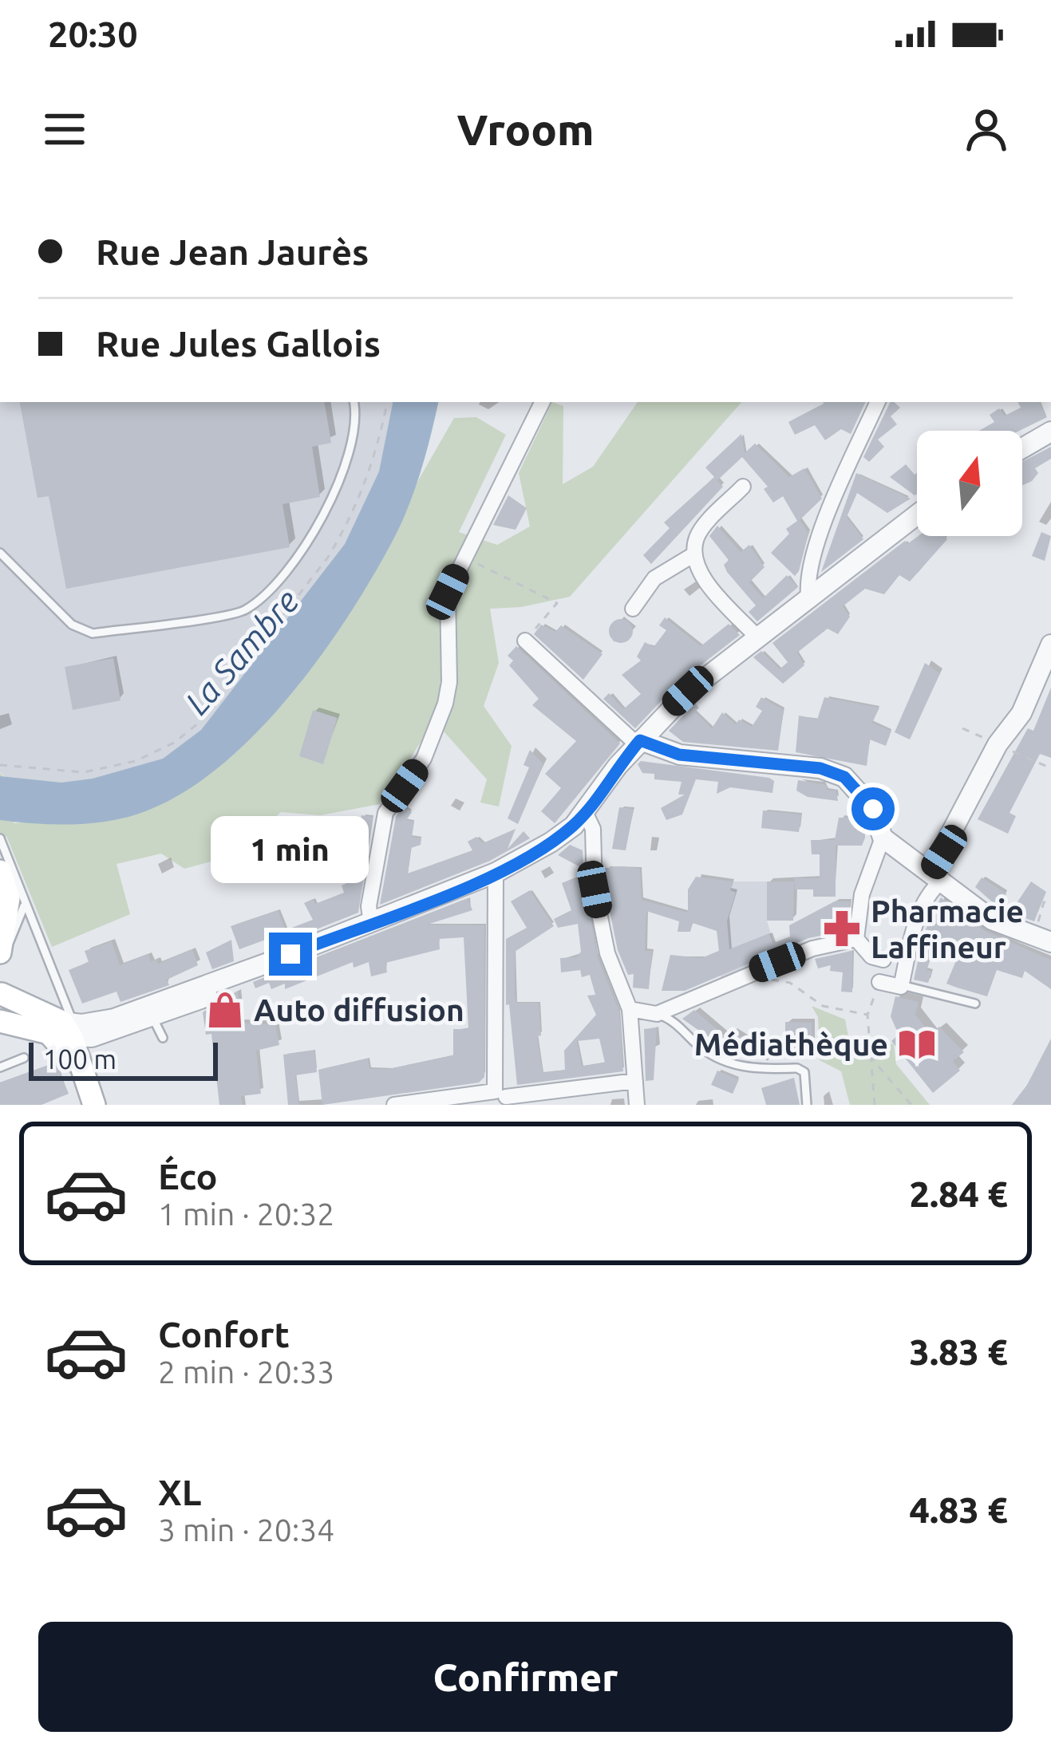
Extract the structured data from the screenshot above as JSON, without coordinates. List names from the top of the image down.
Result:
{
  "water": ["La Sambre"],
  "places": {
    "pharmacy": ["Pharmacie Laffineur"],
    "shop": ["Auto diffusion"],
    "library": ["Médiathèque"]
  },
  "scale_bar": "100 m",
  "north": "top",
  "page": {
    "status": "20:30",
    "header": "Vroom",
    "banner": ["Rue Jean Jaurès", "Rue Jules Gallois"],
    "bubble": "1 min",
    "scale": "100 m",
    "list": [
      {
        "name": "Éco",
        "note": "1 min · 20:32",
        "value": "2.84 €"
      },
      {
        "name": "Confort",
        "note": "2 min · 20:33",
        "value": "3.83 €"
      },
      {
        "name": "XL",
        "note": "3 min · 20:34",
        "value": "4.83 €"
      }
    ],
    "buttons": "Confirmer"
  }
}
